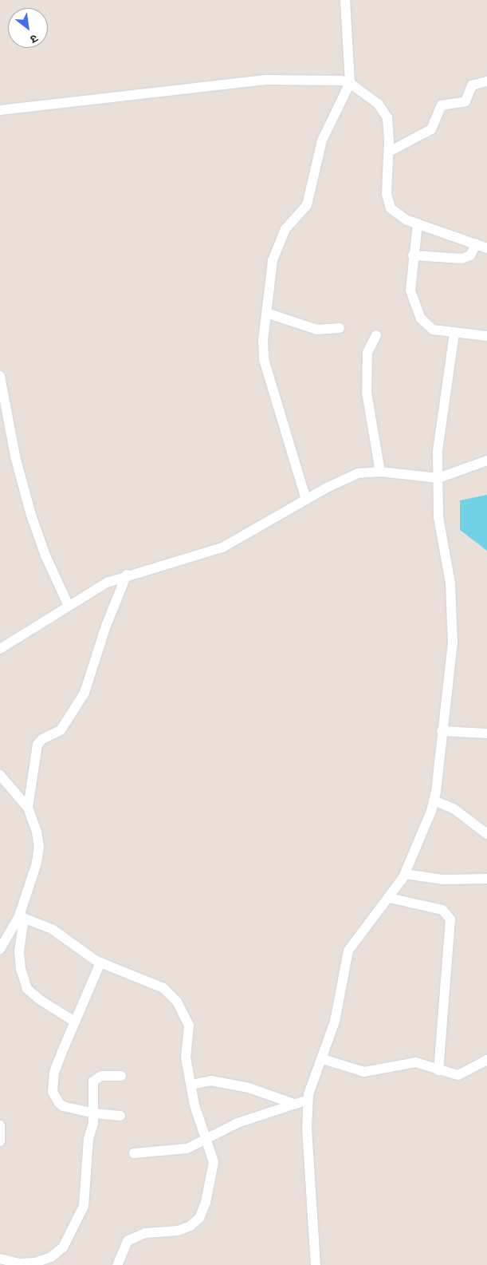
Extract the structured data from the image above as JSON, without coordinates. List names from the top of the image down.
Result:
{
  "north": "bottom right"
}
